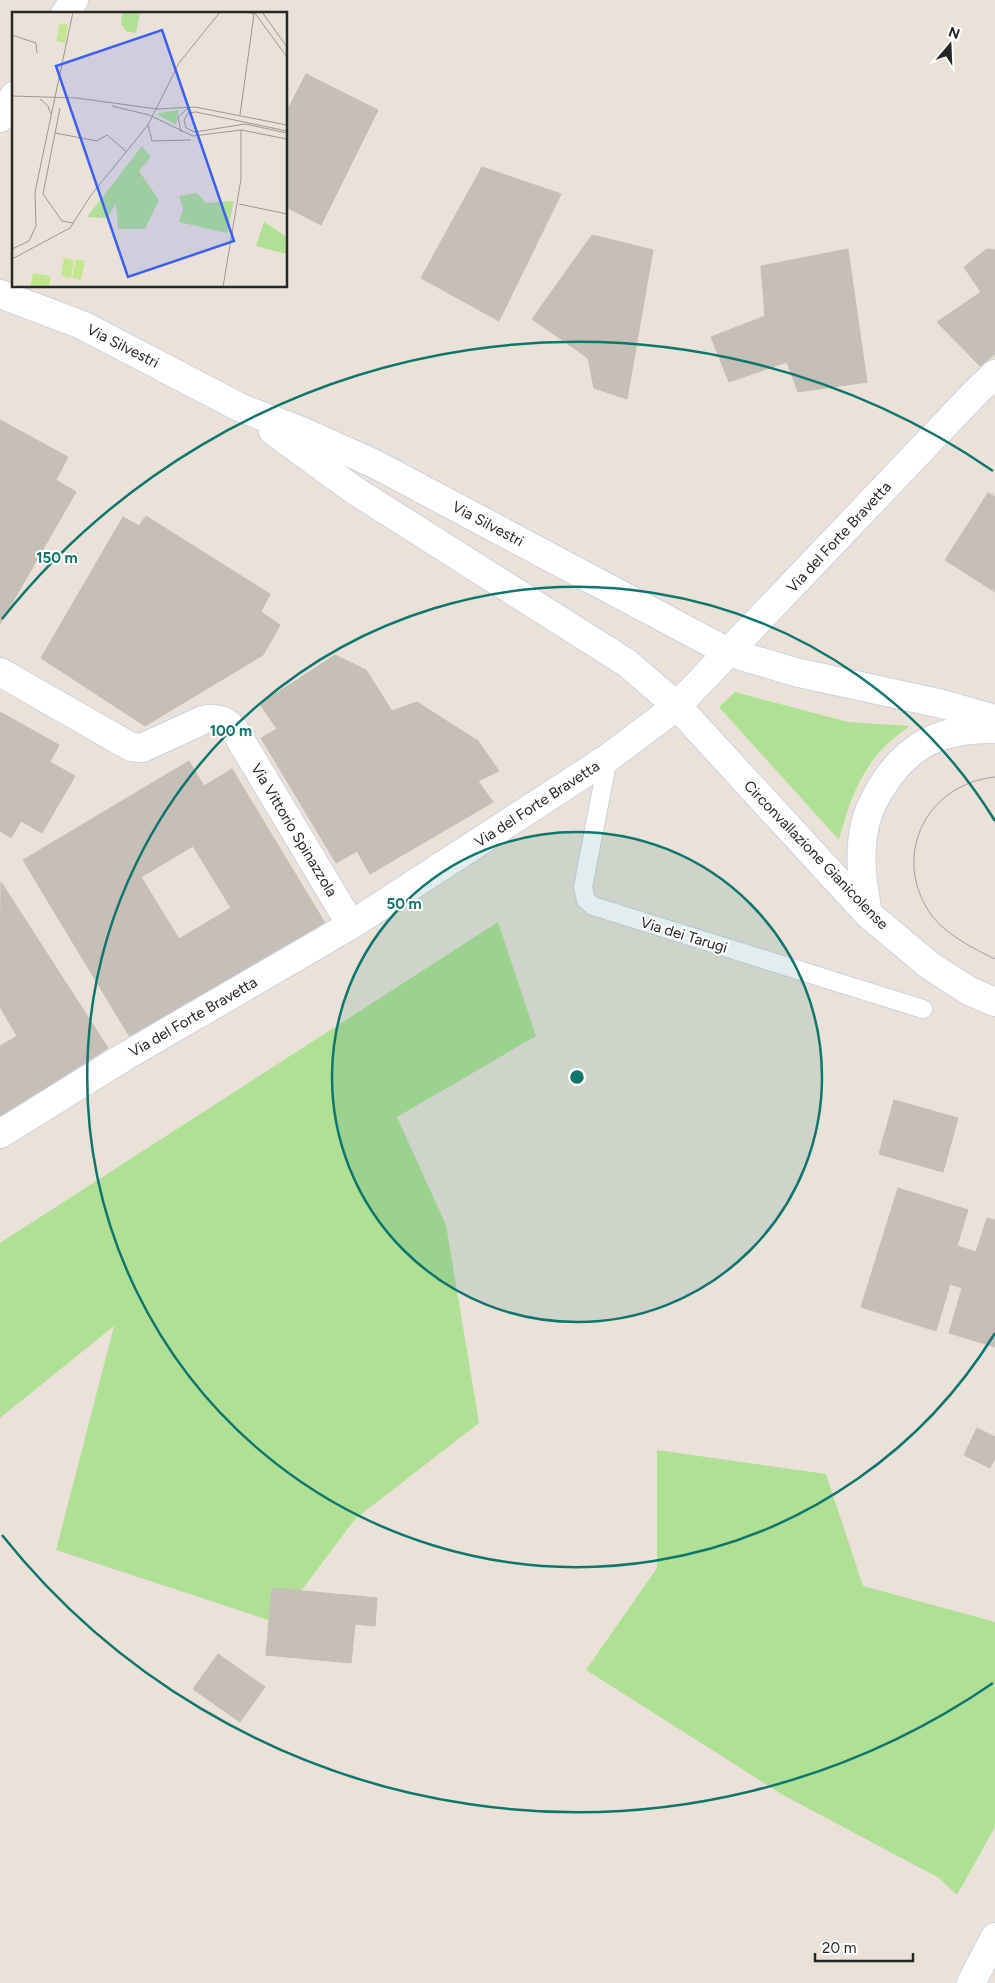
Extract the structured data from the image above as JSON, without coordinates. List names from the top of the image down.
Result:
{
  "streets": {
    "main road": [
      "Via Silvestri",
      "Via del Forte Bravetta",
      "Via Vittorio Spinazzola",
      "Circonvallazione Gianicolense"
    ],
    "lane": ["Via dei Tarugi"]
  },
  "crossings": [
    ["Via Silvestri", "Via del Forte Bravetta"],
    ["Via Silvestri", "Circonvallazione Gianicolense"],
    ["Via del Forte Bravetta", "Via Vittorio Spinazzola"],
    ["Via del Forte Bravetta", "Circonvallazione Gianicolense"],
    ["Via del Forte Bravetta", "Via dei Tarugi"]
  ],
  "scale_bar": "20 m",
  "north": "top",
  "rings": ["150 m", "100 m", "50 m"]
}
